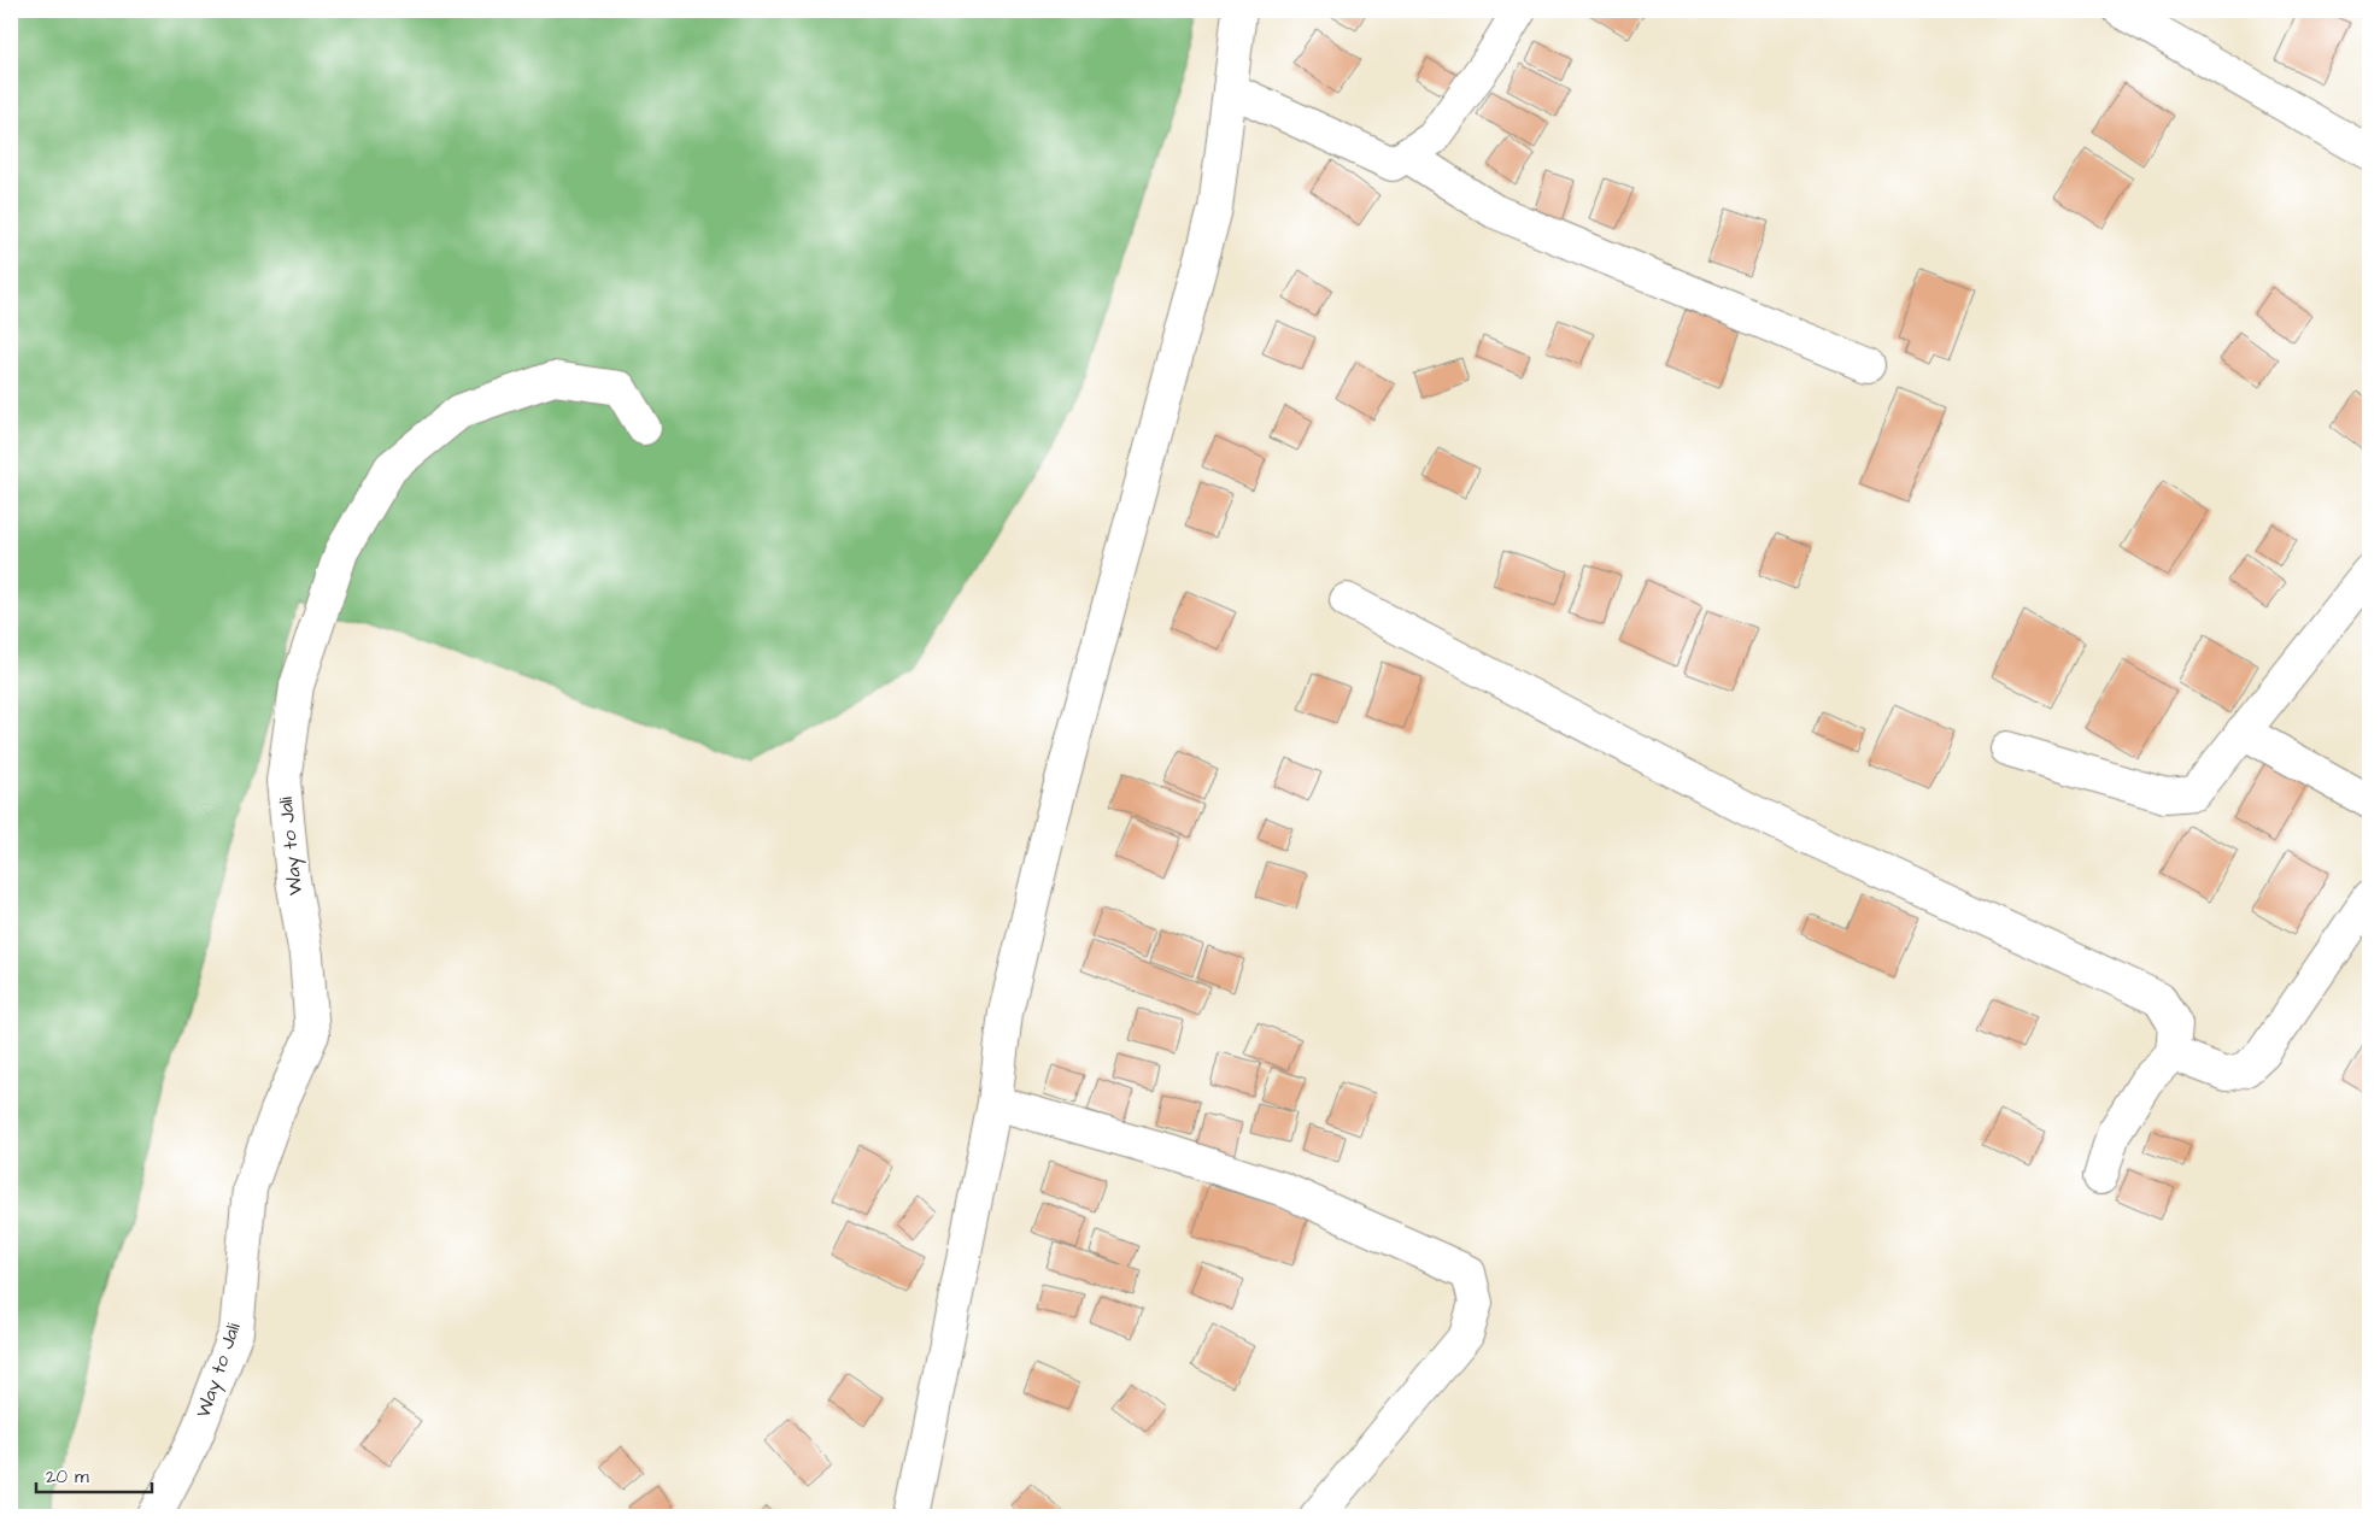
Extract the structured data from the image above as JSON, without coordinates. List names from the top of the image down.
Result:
{
  "streets": {
    "street": ["Way to Jali"]
  },
  "scale_bar": "20 m"
}
